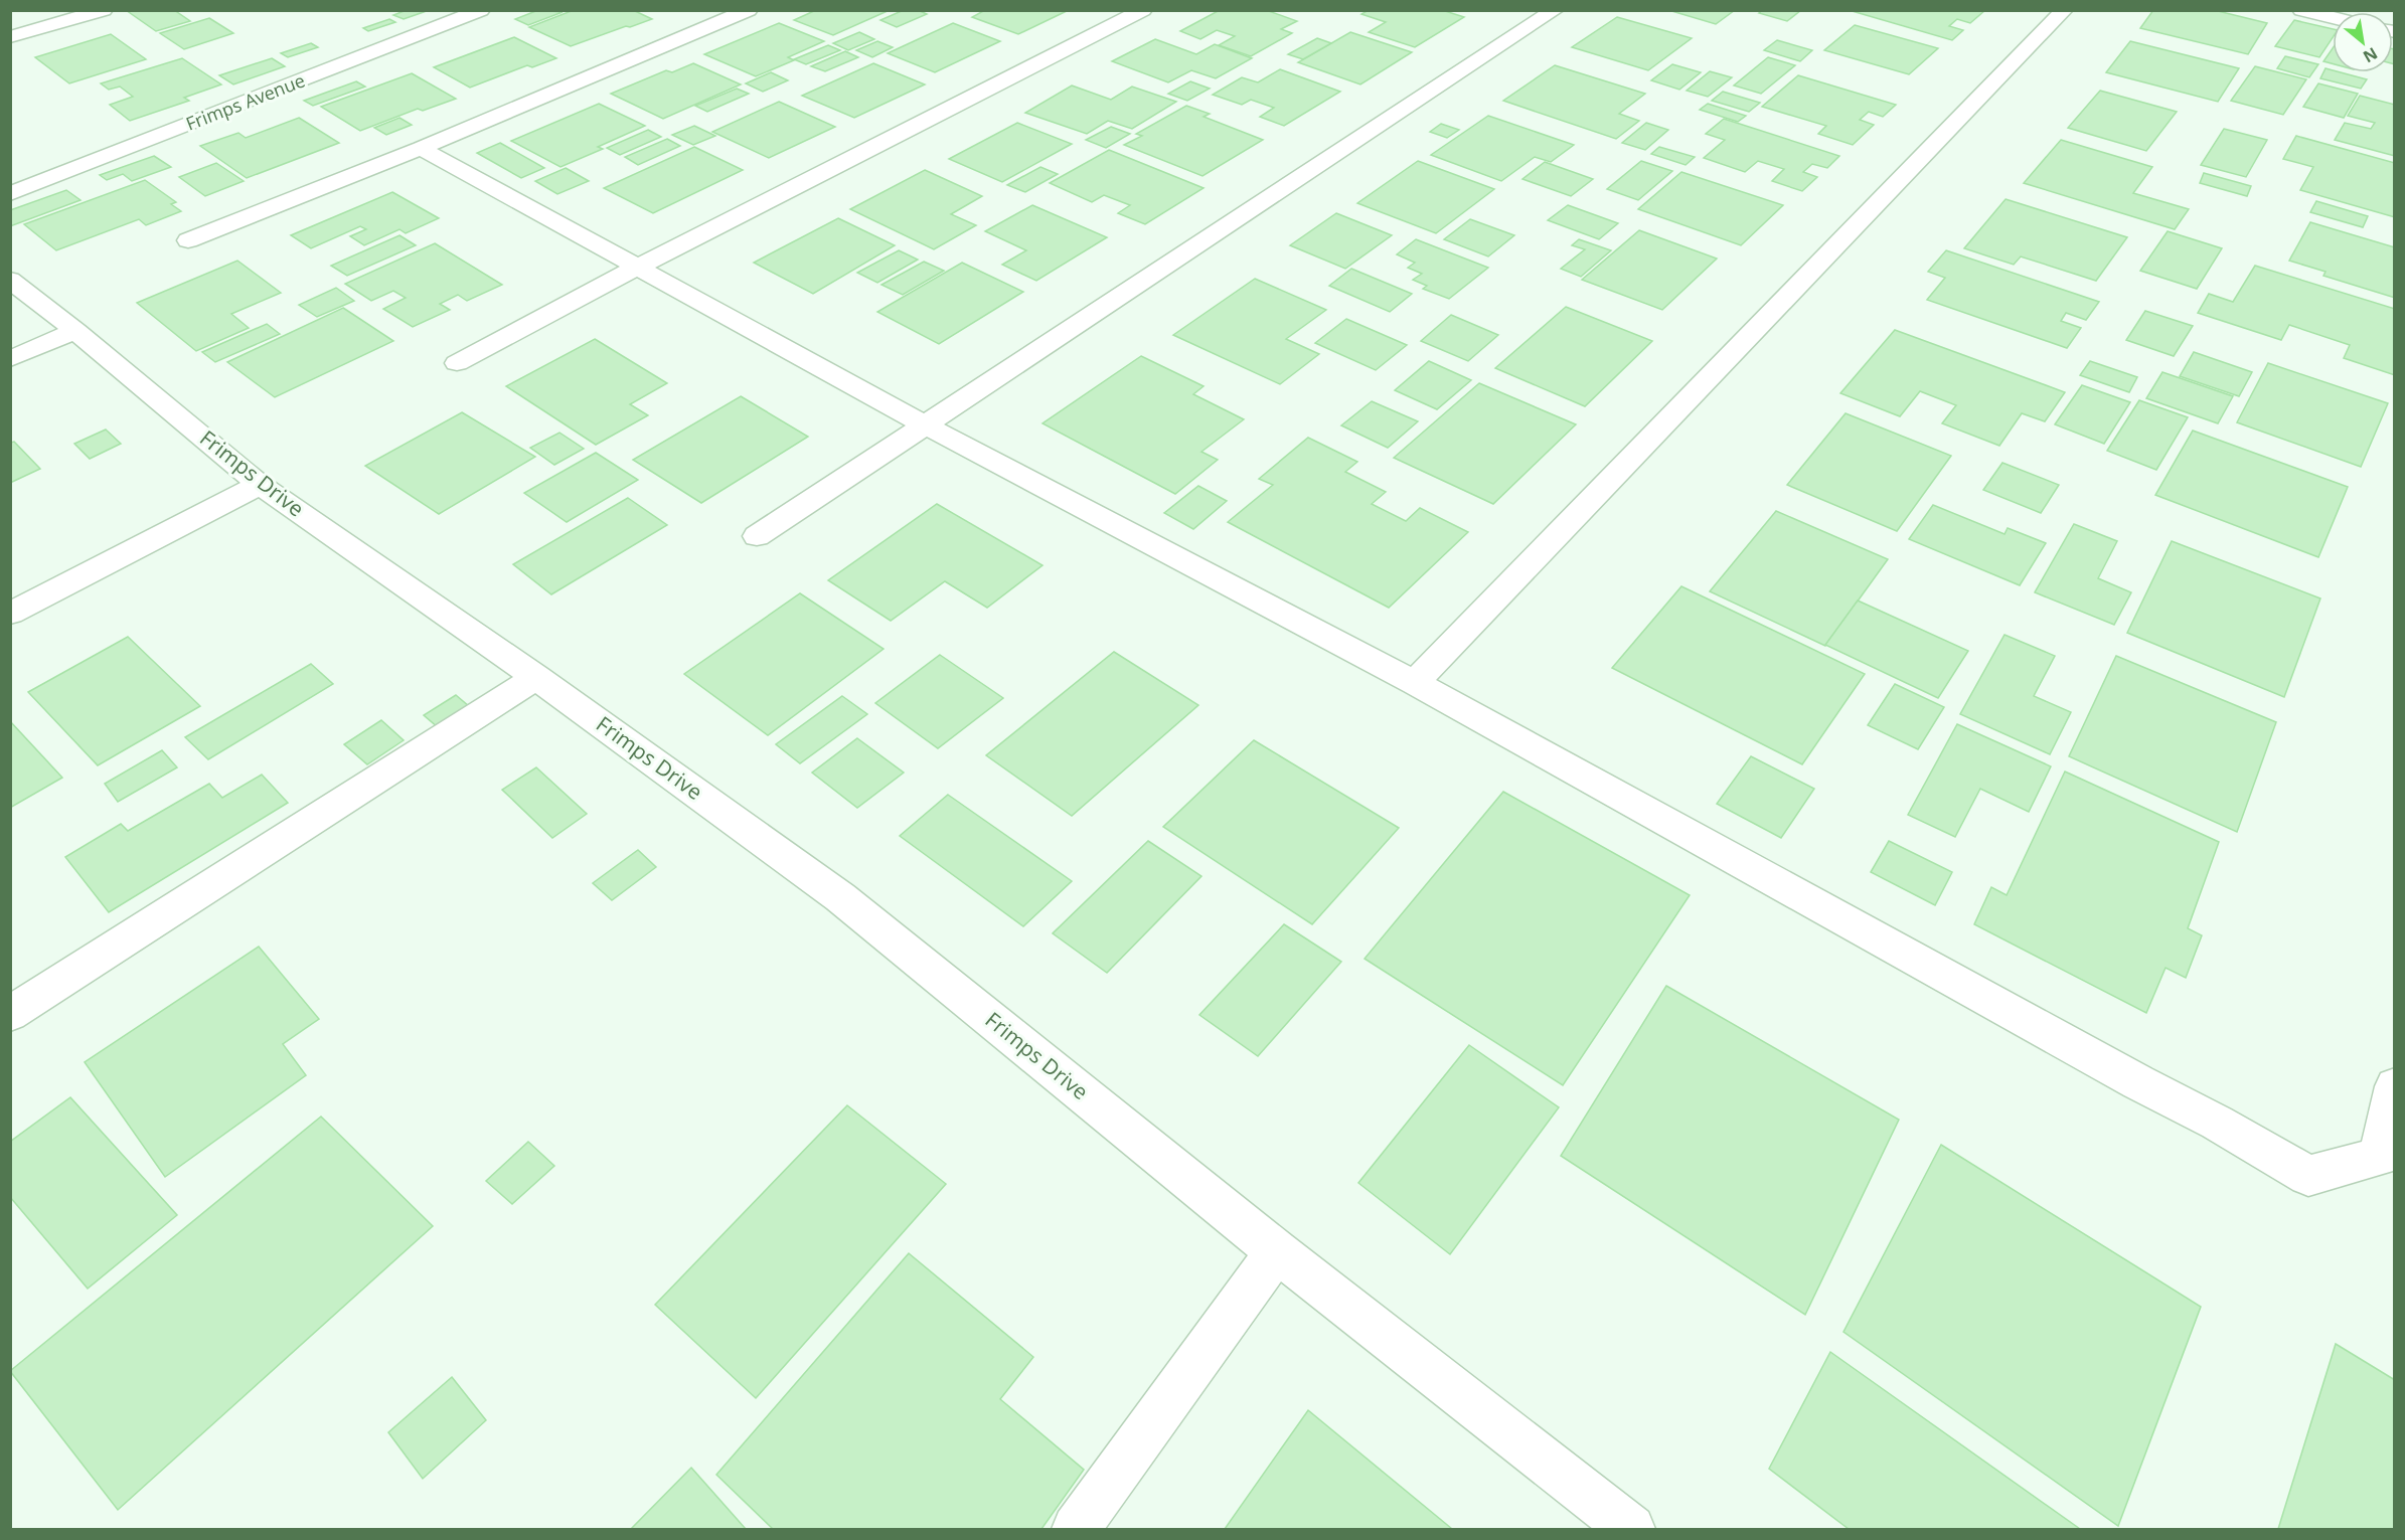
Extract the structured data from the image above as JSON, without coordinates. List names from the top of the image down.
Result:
{
  "streets": {
    "street": ["Frimps Avenue", "Frimps Drive"]
  },
  "north": "bottom right"
}
